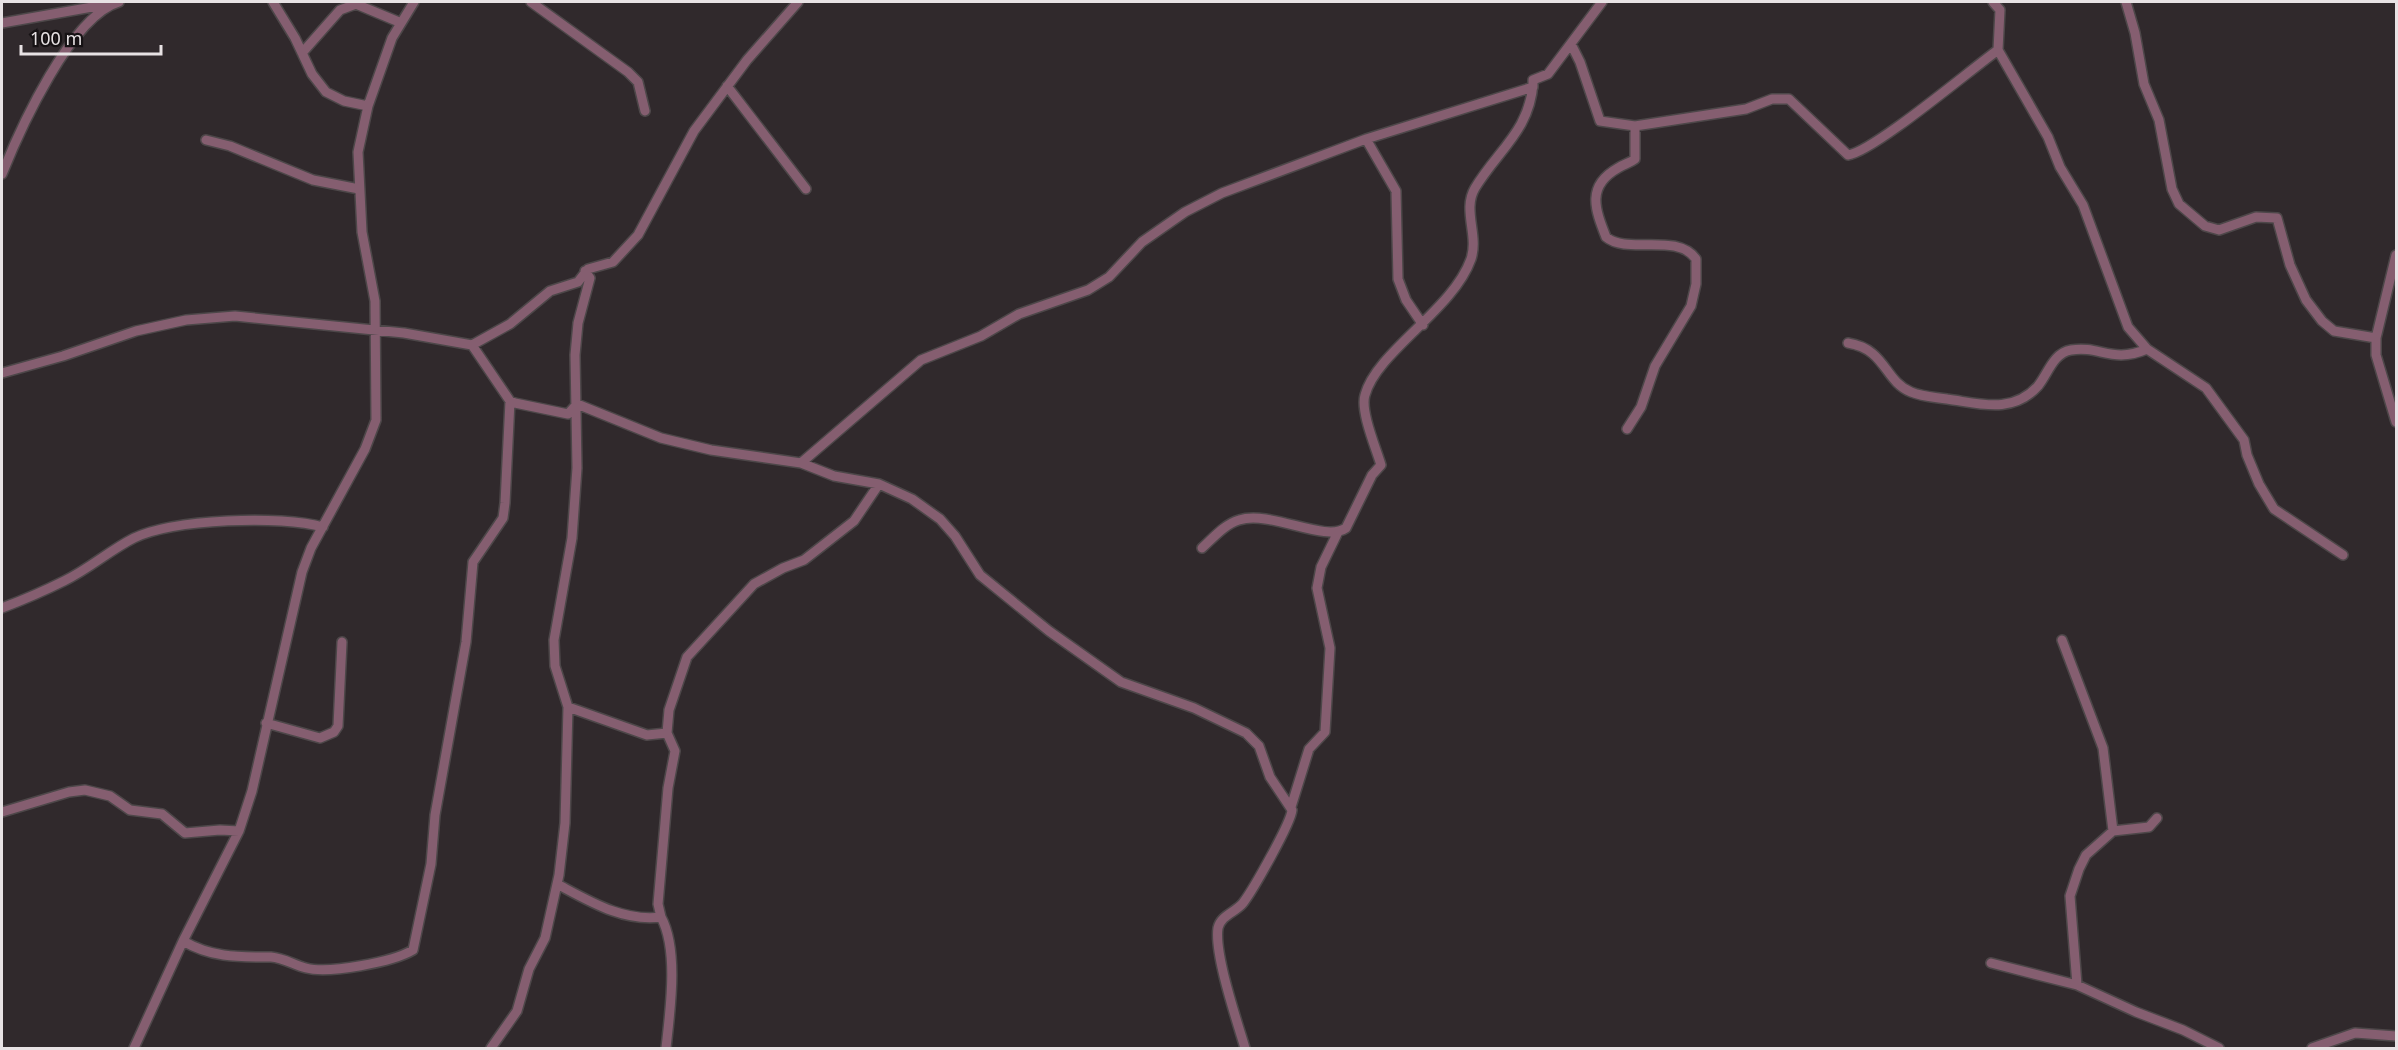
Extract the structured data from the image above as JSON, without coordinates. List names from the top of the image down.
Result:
{
  "scale_bar": "100 m"
}
